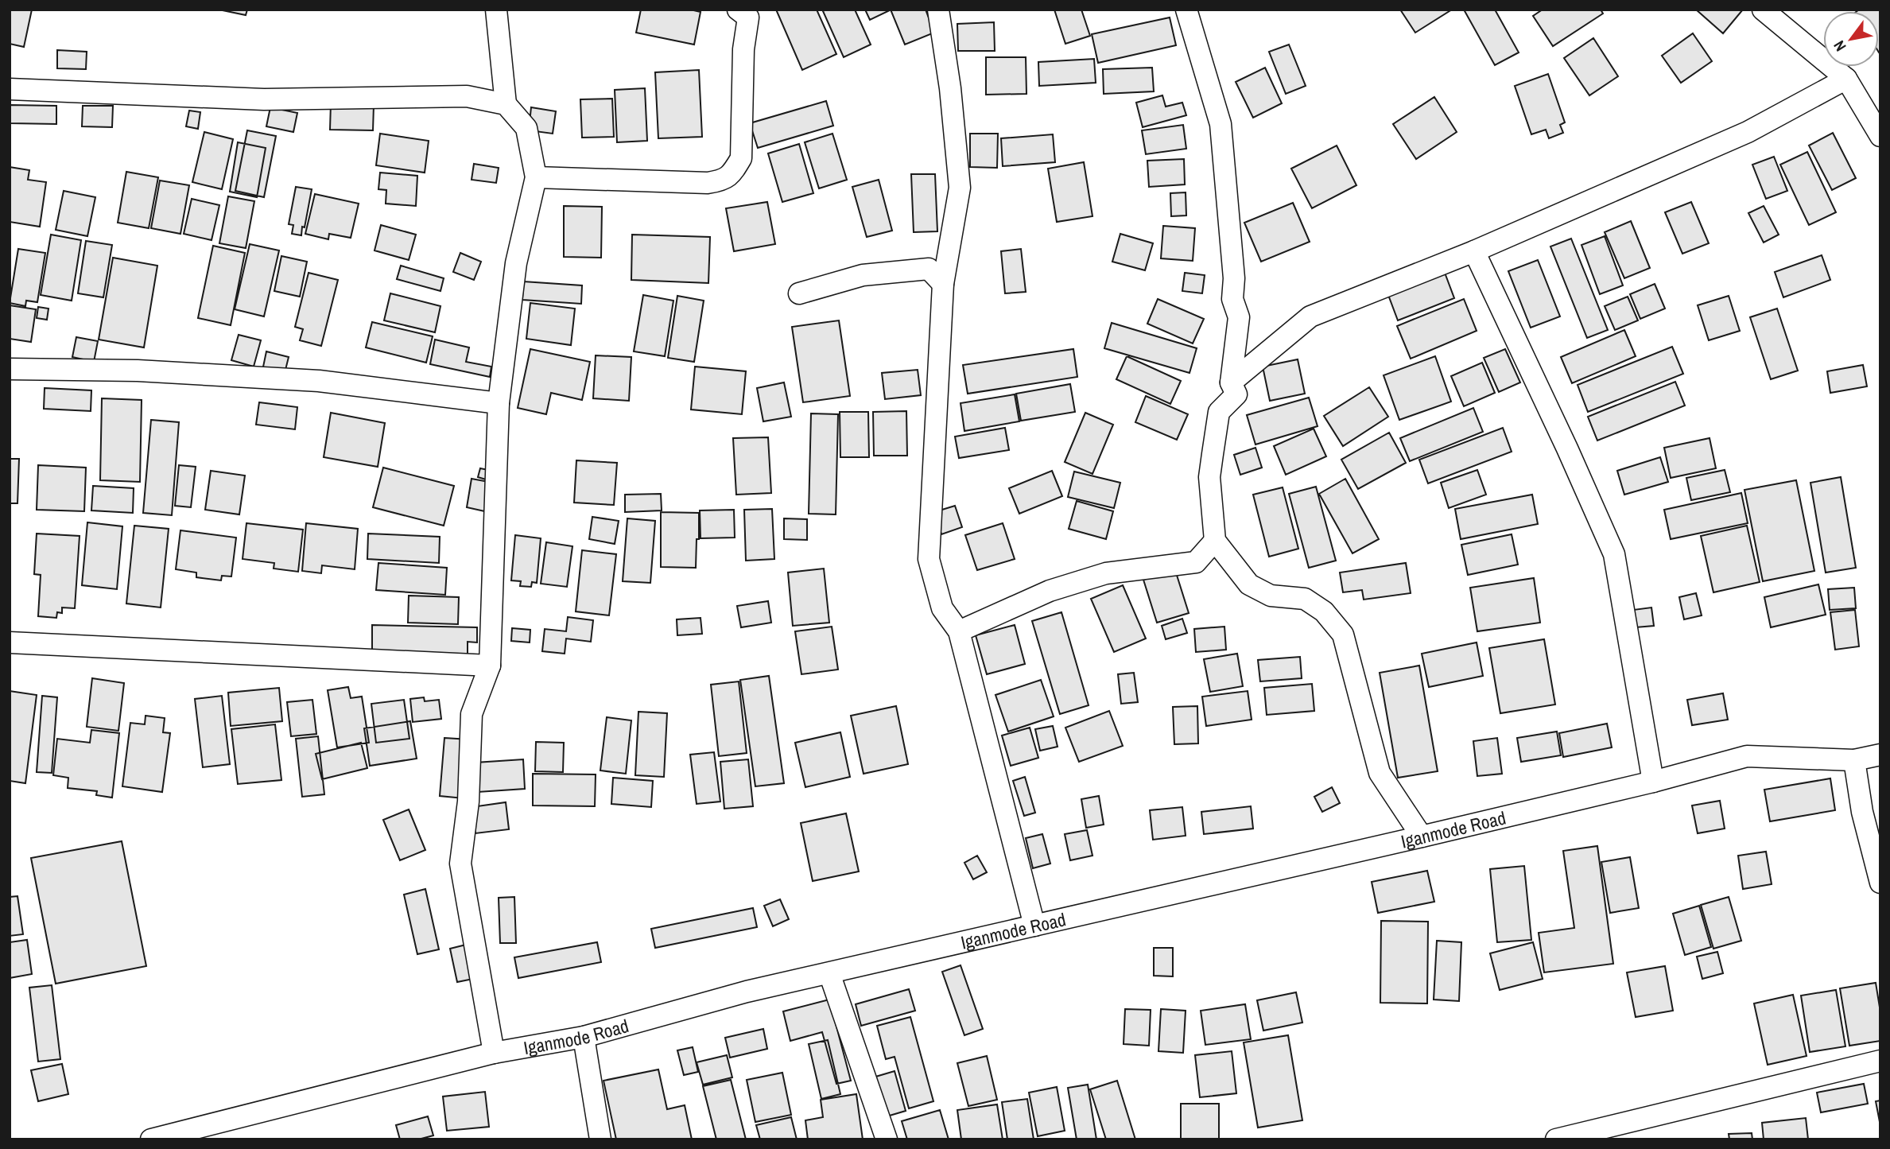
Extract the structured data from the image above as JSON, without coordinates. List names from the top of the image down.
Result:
{
  "streets": {
    "street": ["Iganmode Road"]
  },
  "north": "bottom left"
}
